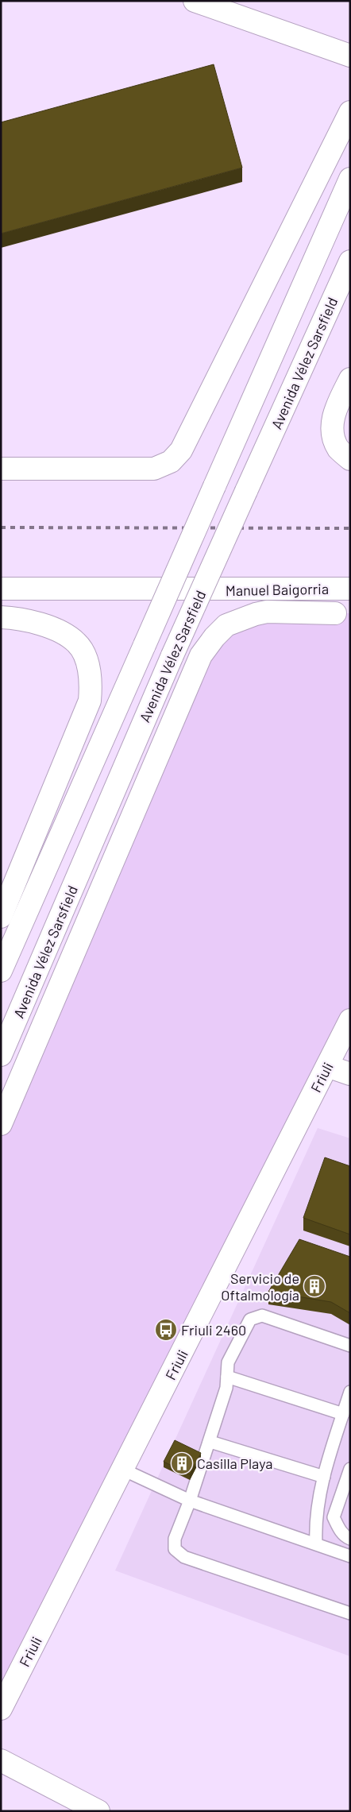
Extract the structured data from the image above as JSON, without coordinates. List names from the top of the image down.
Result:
{
  "streets": {
    "main road": ["Avenida Vélez Sarsfield", "Manuel Baigorria", "Friuli"]
  },
  "places": {
    "building": ["Servicio de Oftalmología", "Casilla Playa"],
    "bus stop": ["Friuli 2460"]
  }
}
